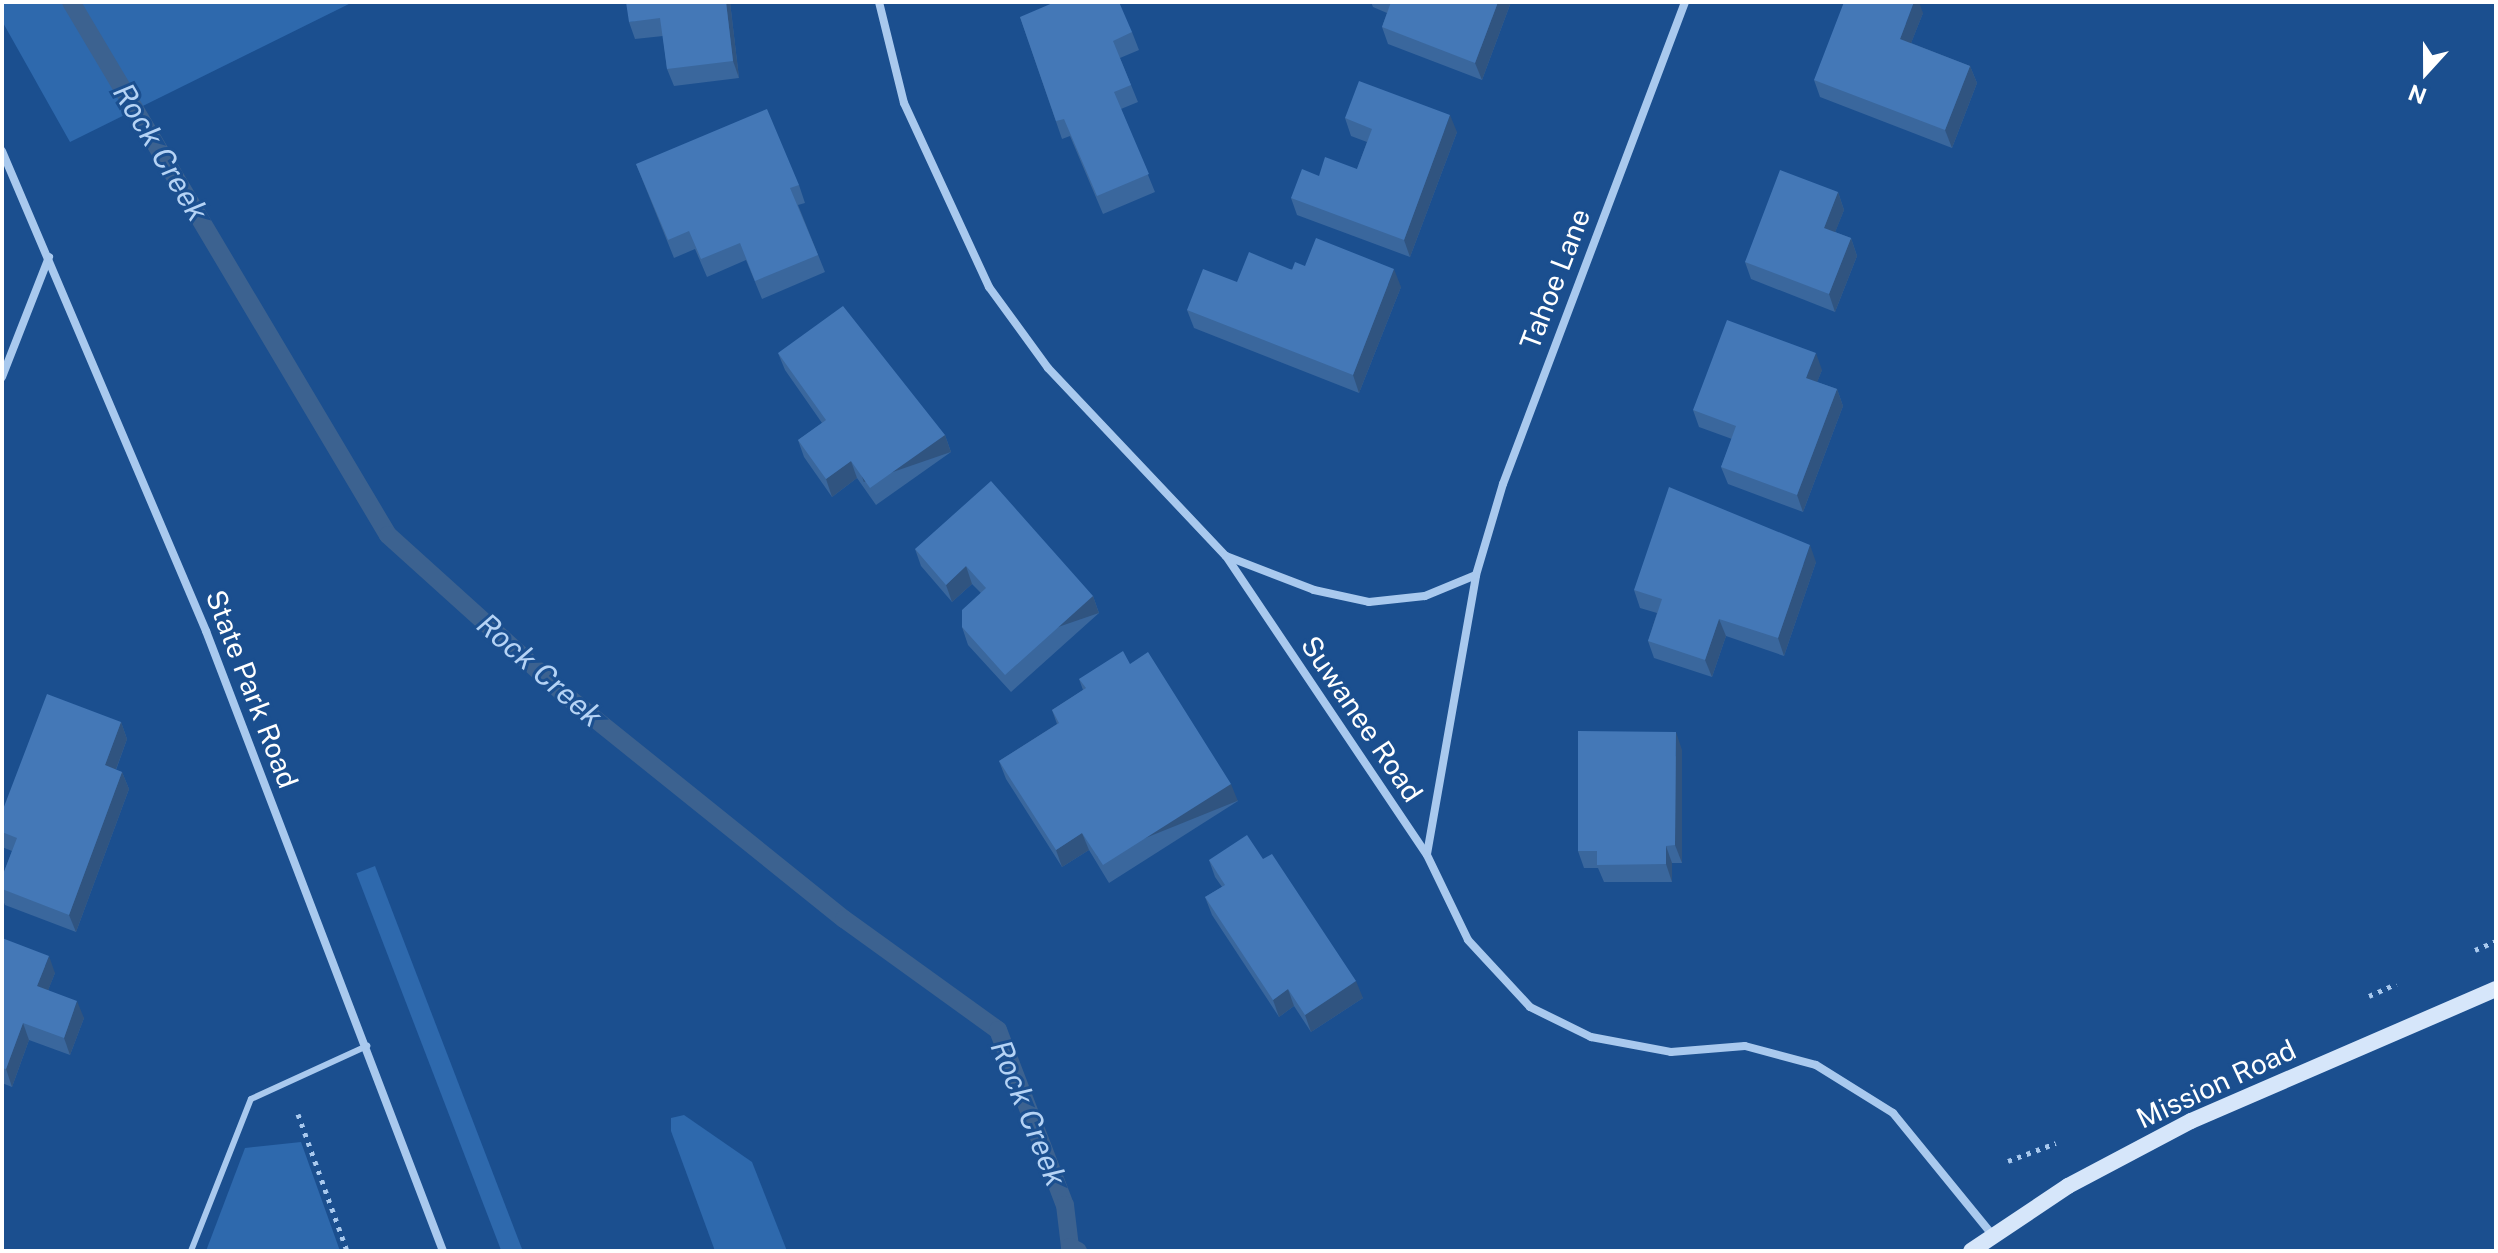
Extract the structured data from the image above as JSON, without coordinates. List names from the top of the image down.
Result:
{
  "streets": {
    "main road": ["Mission Road"],
    "street": ["Tahoe Lane", "State Park Road", "Suwanee Road"]
  },
  "crossings": [
    ["Tahoe Lane", "Suwanee Road"],
    ["Suwanee Road", "Mission Road"]
  ],
  "water": ["Rock Creek"],
  "north": "bottom"
}
